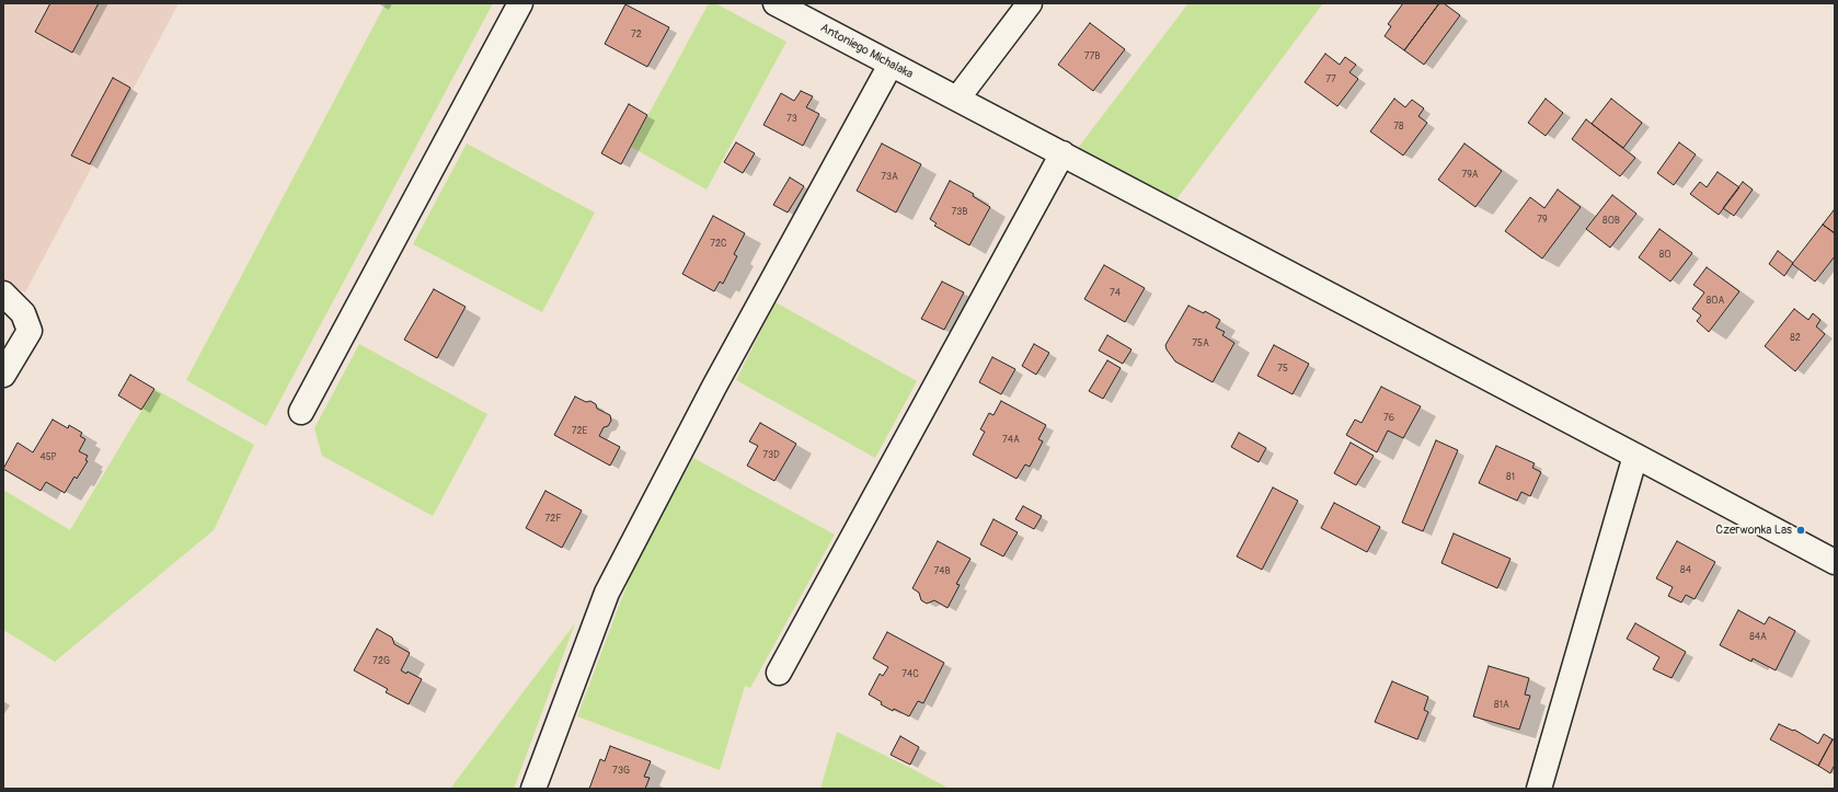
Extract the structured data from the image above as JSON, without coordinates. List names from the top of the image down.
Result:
{
  "streets": {
    "street": ["Antoniego Michalaka"]
  },
  "places": ["Czerwonka Las"],
  "house_numbers": [
    "72",
    "77B",
    "77",
    "73",
    "78",
    "79A",
    "73A",
    "73B",
    "79",
    "80B",
    "72C",
    "80",
    "74",
    "80A",
    "82",
    "75A",
    "75",
    "76",
    "72E",
    "74A",
    "73D",
    "45P",
    "81",
    "72F",
    "84",
    "74B",
    "84A",
    "72G",
    "74C",
    "81A",
    "73G"
  ]
}
